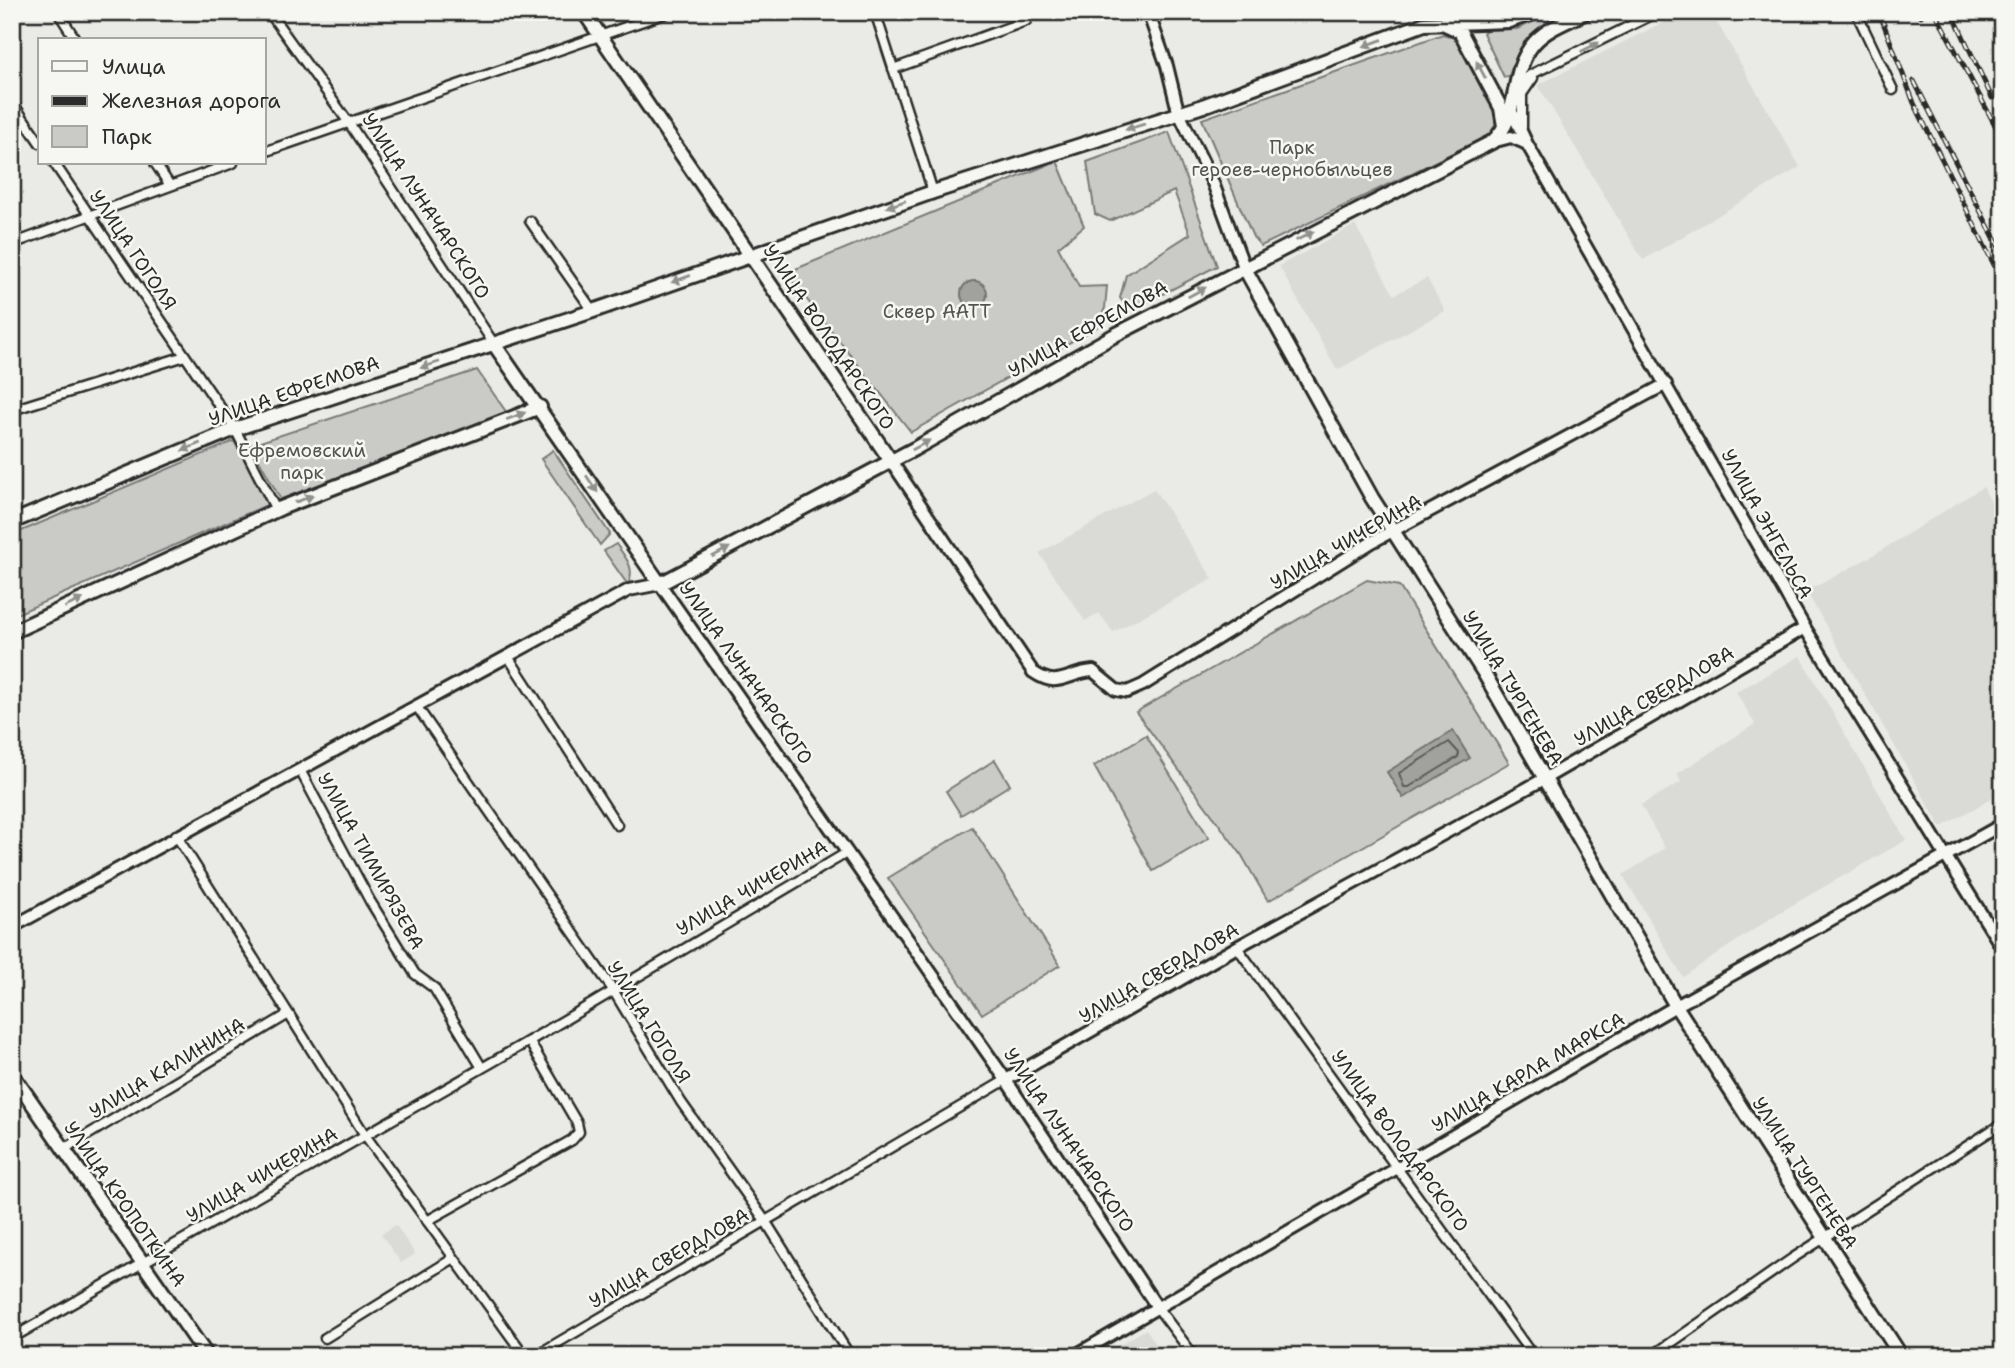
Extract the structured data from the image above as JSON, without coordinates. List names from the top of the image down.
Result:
{
  "streets": {
    "main road": [
      "УЛИЦА ЛУНАЧАРСКОГО",
      "УЛИЦА ЕФРЕМОВА",
      "УЛИЦА ВОЛОДАРСКОГО",
      "УЛИЦА ТУРГЕНЕВА",
      "УЛИЦА КРОПОТКИНА"
    ],
    "street": [
      "УЛИЦА ГОГОЛЯ",
      "УЛИЦА ЭНГЕЛЬСА",
      "УЛИЦА ЧИЧЕРИНА",
      "УЛИЦА СВЕРДЛОВА",
      "УЛИЦА ТИМИРЯЗЕВА",
      "УЛИЦА КАЛИНИНА",
      "УЛИЦА КАРЛА МАРКСА"
    ]
  },
  "crossings": [
    ["УЛИЦА ЛУНАЧАРСКОГО", "УЛИЦА ЕФРЕМОВА"],
    ["УЛИЦА ЛУНАЧАРСКОГО", "УЛИЦА ЧИЧЕРИНА"],
    ["УЛИЦА ЛУНАЧАРСКОГО", "УЛИЦА СВЕРДЛОВА"],
    ["УЛИЦА ЛУНАЧАРСКОГО", "УЛИЦА ТИМИРЯЗЕВА"],
    ["УЛИЦА ЛУНАЧАРСКОГО", "УЛИЦА КАРЛА МАРКСА"],
    ["УЛИЦА ГОГОЛЯ", "УЛИЦА ЕФРЕМОВА"],
    ["УЛИЦА ГОГОЛЯ", "УЛИЦА ЧИЧЕРИНА"],
    ["УЛИЦА ГОГОЛЯ", "УЛИЦА СВЕРДЛОВА"],
    ["УЛИЦА ГОГОЛЯ", "УЛИЦА ТИМИРЯЗЕВА"],
    ["УЛИЦА ЕФРЕМОВА", "УЛИЦА ВОЛОДАРСКОГО"],
    ["УЛИЦА ЕФРЕМОВА", "УЛИЦА ТУРГЕНЕВА"],
    ["УЛИЦА ЕФРЕМОВА", "УЛИЦА ТИМИРЯЗЕВА"],
    ["УЛИЦА ВОЛОДАРСКОГО", "УЛИЦА ЧИЧЕРИНА"],
    ["УЛИЦА ВОЛОДАРСКОГО", "УЛИЦА СВЕРДЛОВА"],
    ["УЛИЦА ВОЛОДАРСКОГО", "УЛИЦА КАРЛА МАРКСА"],
    ["УЛИЦА ЭНГЕЛЬСА", "УЛИЦА ЧИЧЕРИНА"],
    ["УЛИЦА ЭНГЕЛЬСА", "УЛИЦА СВЕРДЛОВА"],
    ["УЛИЦА ЭНГЕЛЬСА", "УЛИЦА КАРЛА МАРКСА"],
    ["УЛИЦА ЧИЧЕРИНА", "УЛИЦА ТУРГЕНЕВА"],
    ["УЛИЦА ЧИЧЕРИНА", "УЛИЦА ТИМИРЯЗЕВА"],
    ["УЛИЦА ЧИЧЕРИНА", "УЛИЦА КРОПОТКИНА"],
    ["УЛИЦА ТУРГЕНЕВА", "УЛИЦА СВЕРДЛОВА"],
    ["УЛИЦА ТУРГЕНЕВА", "УЛИЦА КАРЛА МАРКСА"],
    ["УЛИЦА КАЛИНИНА", "УЛИЦА КРОПОТКИНА"]
  ],
  "parks": ["Парк героев-чернобыльцев", "Сквер ААТТ", "Ефремовский парк"],
  "legend": ["Улица", "Железная дорога", "Парк"]
}
